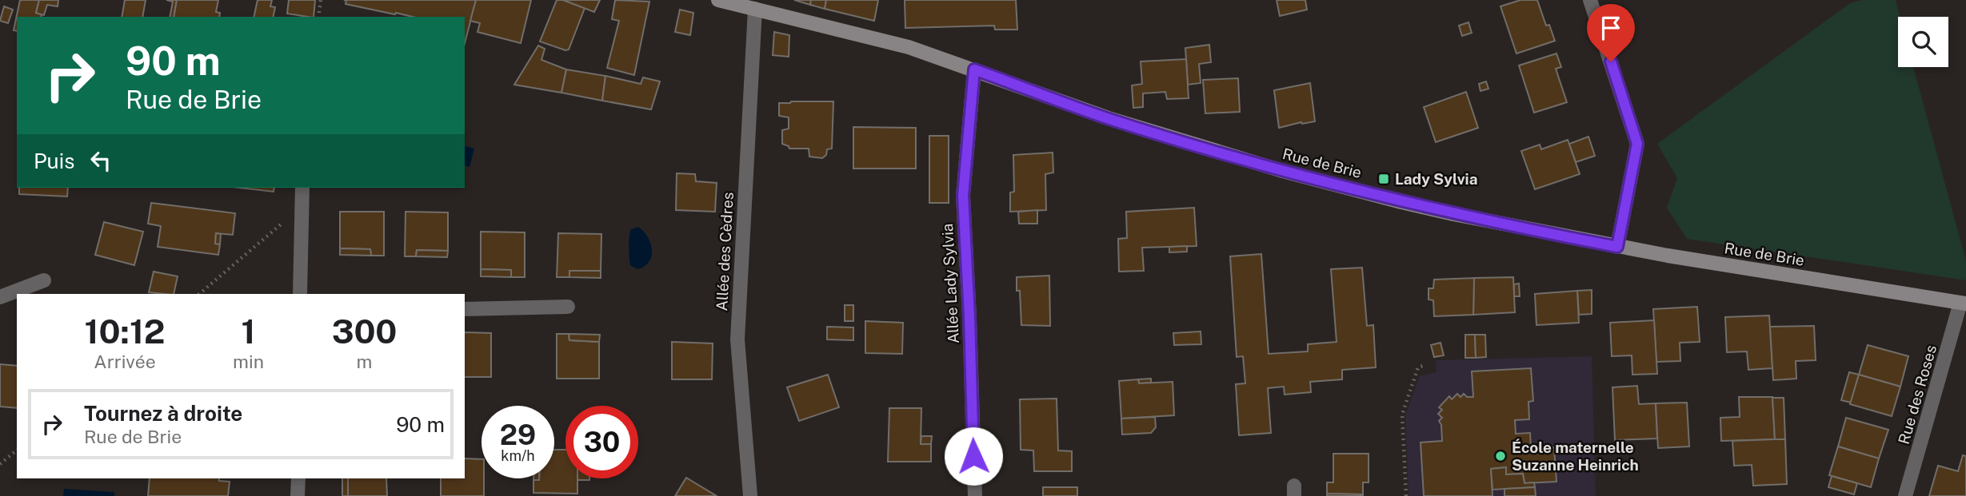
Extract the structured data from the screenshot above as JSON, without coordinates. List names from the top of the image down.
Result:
{
  "streets": {
    "street": [
      "Rue de Brie",
      "Allée des Cèdres",
      "Allée Lady Sylvia",
      "Rue des Roses"
    ]
  },
  "crossings": [
    ["Rue de Brie", "Allée des Cèdres"],
    ["Rue de Brie", "Allée Lady Sylvia"],
    ["Rue de Brie", "Rue des Roses"]
  ],
  "places": {
    "transit": ["Lady Sylvia"],
    "other": ["École maternelle Suzanne Heinrich"]
  },
  "page": {
    "turn": ["90 m", "Rue de Brie"],
    "then": "Puis",
    "eta": [
      "10:12",
      "Arrivée",
      "1",
      "min",
      "300",
      "m"
    ],
    "list": [
      {
        "name": "Tournez à droite",
        "note": "Rue de Brie",
        "value": "90 m"
      }
    ],
    "speed": "29 km/h",
    "limit": "30"
  }
}
